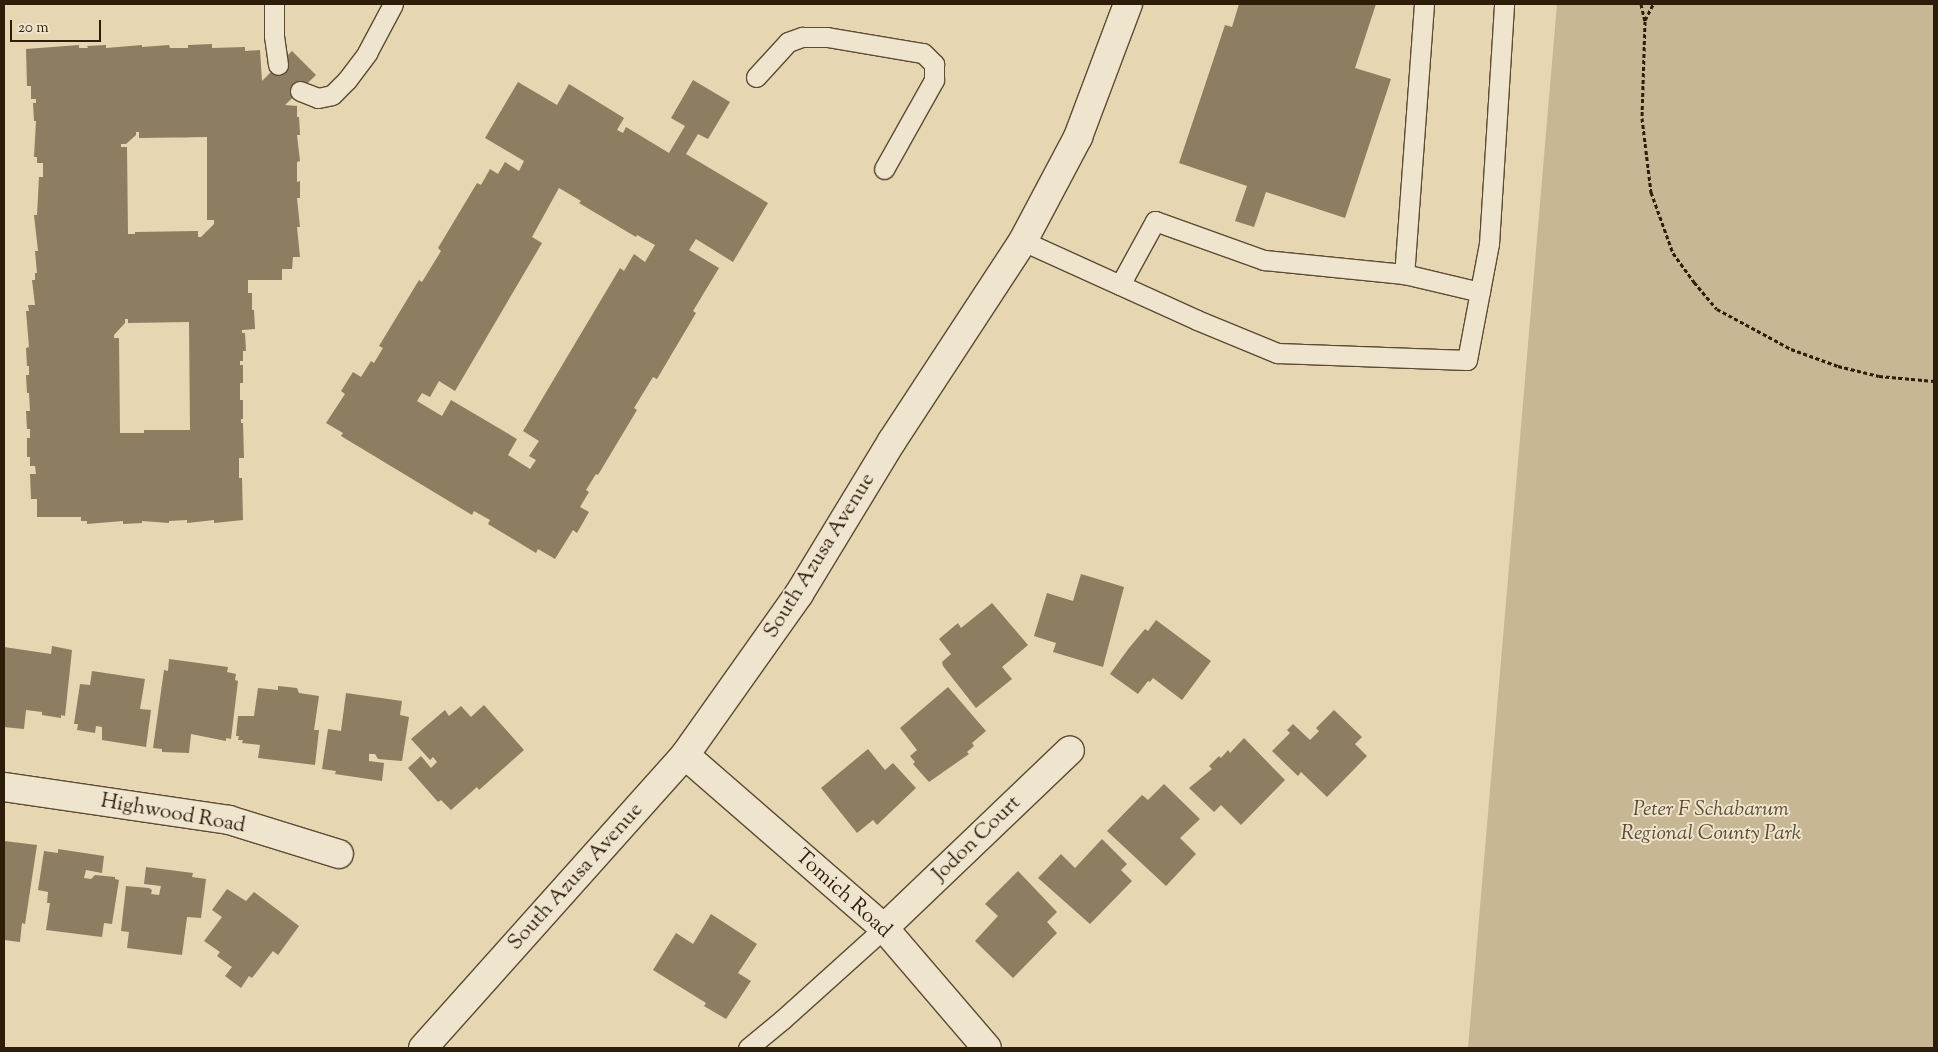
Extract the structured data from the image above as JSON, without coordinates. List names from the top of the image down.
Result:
{
  "streets": {
    "street": [
      "South Azusa Avenue",
      "Highwood Road",
      "Jodon Court",
      "Tomich Road"
    ]
  },
  "crossings": [
    ["South Azusa Avenue", "Tomich Road"],
    ["Jodon Court", "Tomich Road"]
  ],
  "parks": ["Peter F Schabarum Regional County Park"],
  "scale_bar": "20 m"
}
